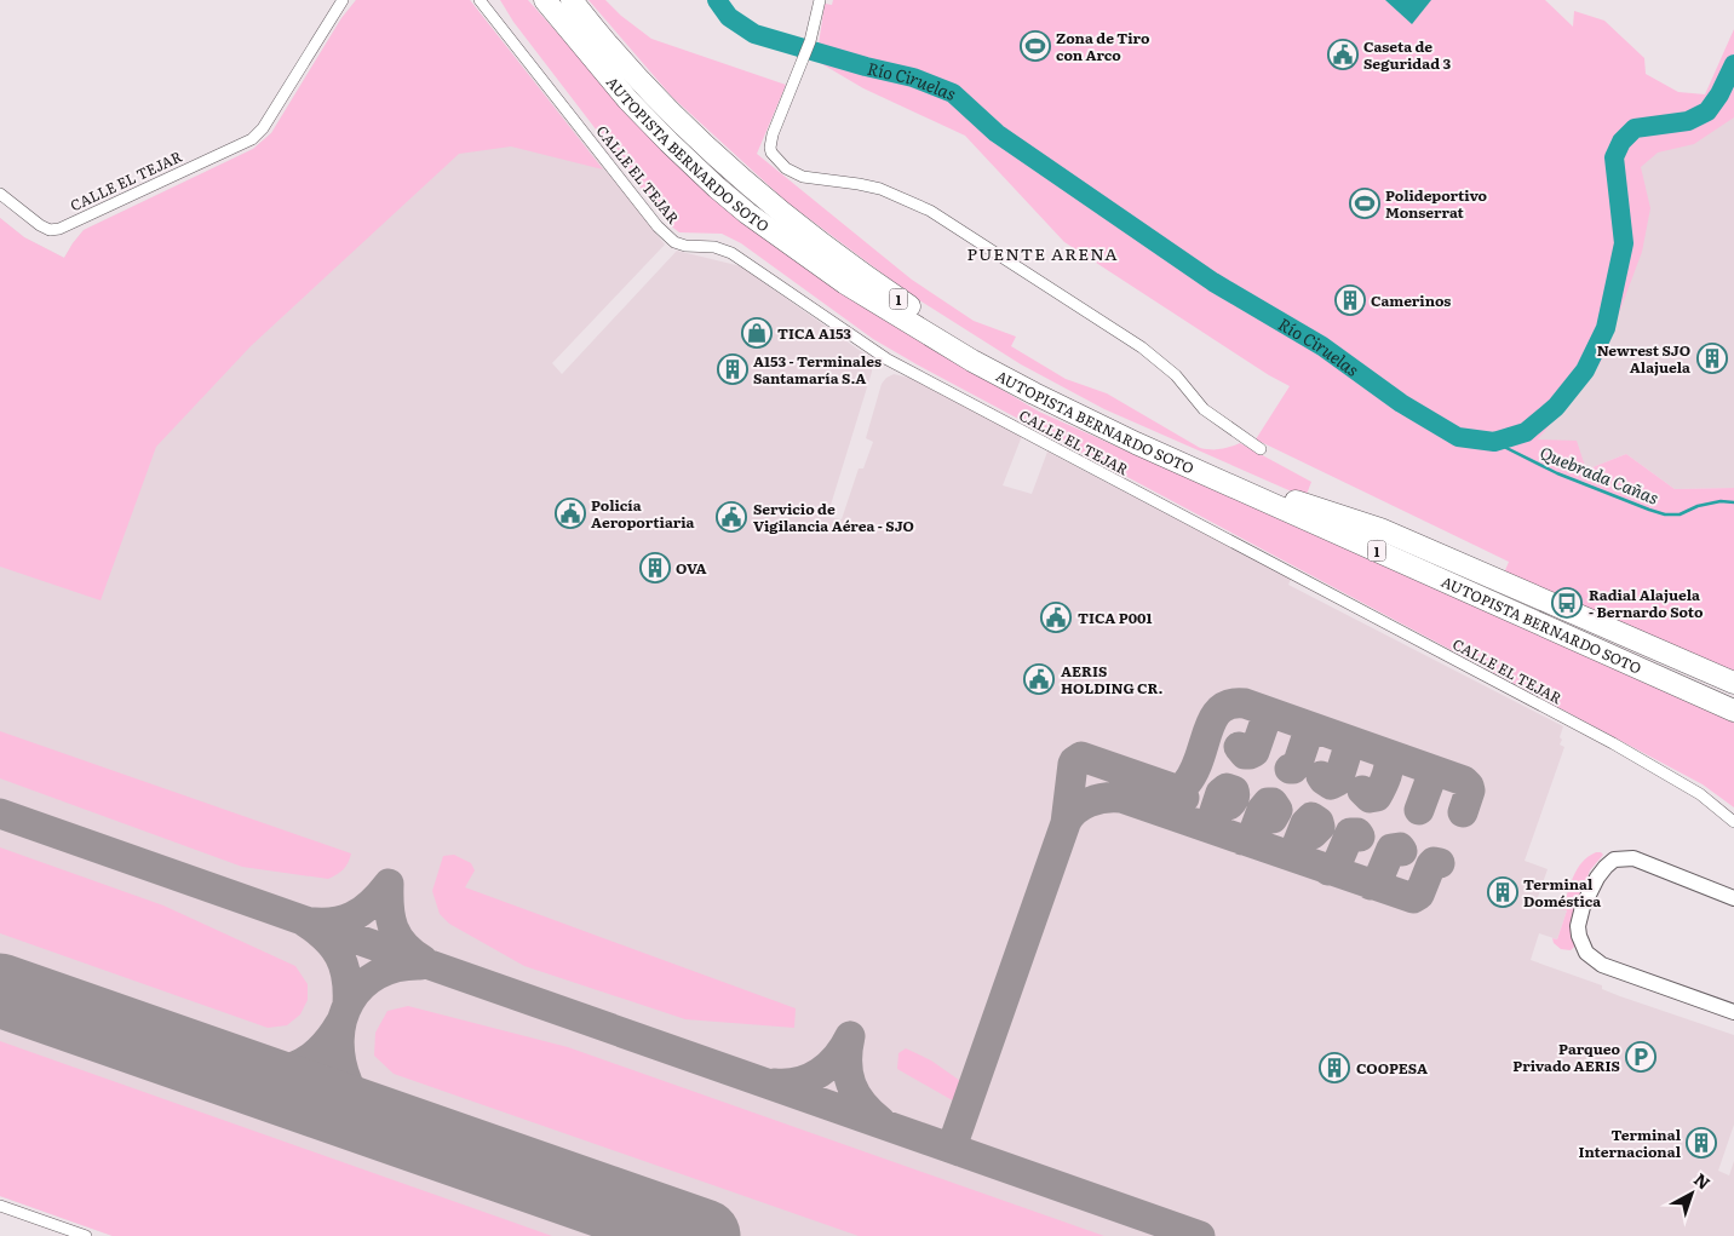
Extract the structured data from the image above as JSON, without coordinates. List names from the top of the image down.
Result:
{
  "streets": {
    "highway": ["AUTOPISTA BERNARDO SOTO", "1"],
    "street": ["CALLE EL TEJAR"]
  },
  "districts": ["PUENTE ARENA"],
  "water": ["Río Ciruelas", "Quebrada Cañas"],
  "places": {
    "sports": ["Zona de Tiro con Arco", "Polideportivo Monserrat"],
    "public building": [
      "Caseta de Seguridad 3",
      "Policía Aeroportiaria",
      "Servicio de Vigilancia Aérea - SJO",
      "TICA P001",
      "AERIS HOLDING CR."
    ],
    "building": [
      "Camerinos",
      "Newrest SJO Alajuela",
      "A153 - Terminales Santamaría S.A",
      "OVA",
      "Terminal Doméstica",
      "COOPESA",
      "Terminal Internacional"
    ],
    "shop": ["TICA A153"],
    "bus stop": ["Radial Alajuela - Bernardo Soto"],
    "parking": ["Parqueo Privado AERIS"]
  },
  "north": "top right"
}
